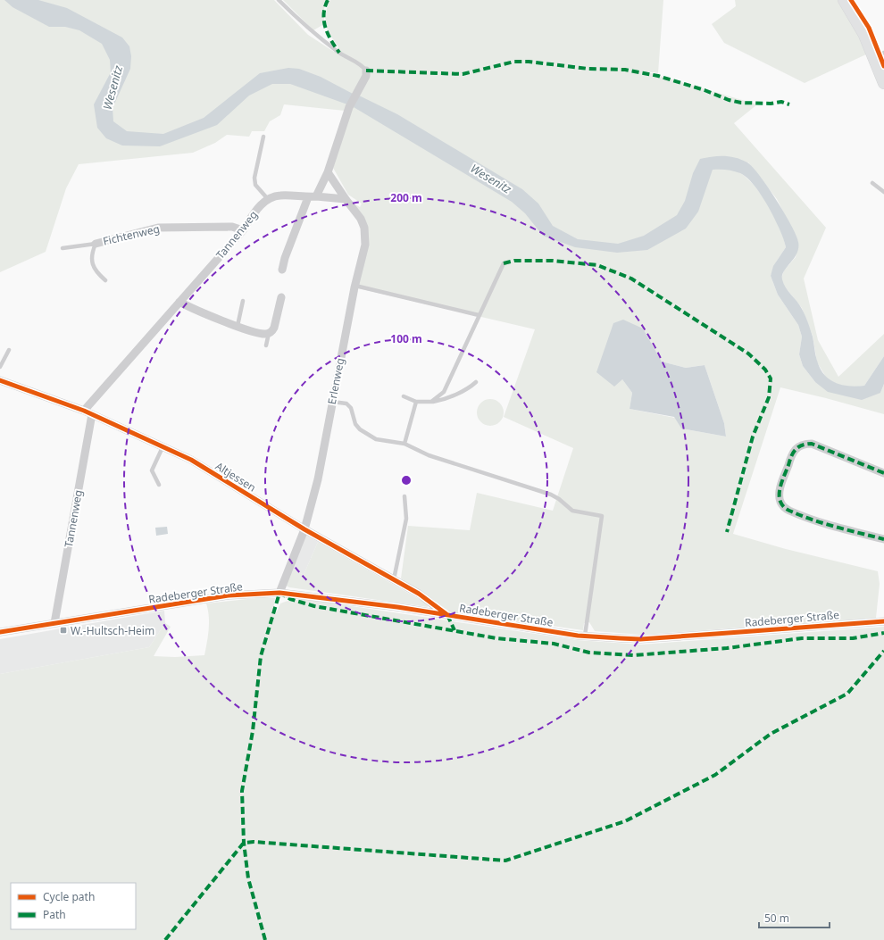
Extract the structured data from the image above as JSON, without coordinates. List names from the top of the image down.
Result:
{
  "streets": {
    "street": [
      "Fichtenweg",
      "Tannenweg",
      "Erlenweg",
      "Altjessen",
      "Radeberger Straße"
    ]
  },
  "crossings": [
    ["Fichtenweg", "Tannenweg"],
    ["Tannenweg", "Altjessen"],
    ["Tannenweg", "Radeberger Straße"],
    ["Erlenweg", "Altjessen"],
    ["Erlenweg", "Radeberger Straße"],
    ["Altjessen", "Radeberger Straße"]
  ],
  "water": ["Wesenitz"],
  "places": {
    "transit": ["W.-Hultsch-Heim"]
  },
  "legend": ["Cycle path", "Path"],
  "scale_bar": "50 m",
  "rings": ["200 m", "100 m"]
}
